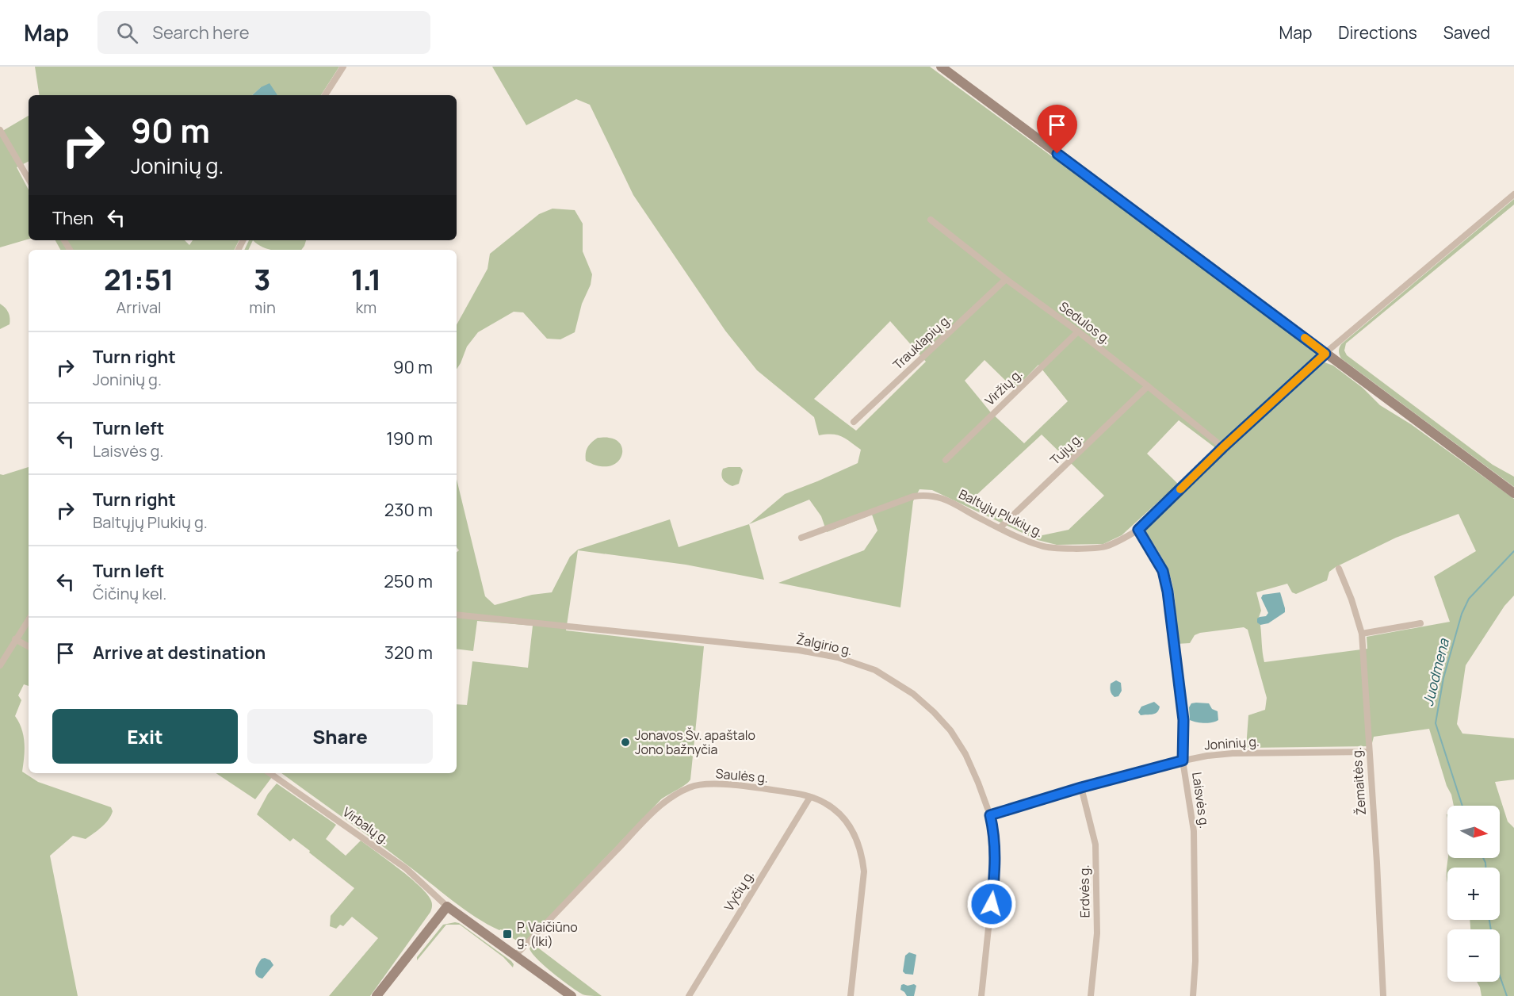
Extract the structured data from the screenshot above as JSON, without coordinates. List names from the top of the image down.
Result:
{
  "streets": {
    "street": [
      "Sedulos g.",
      "Trauklapių g.",
      "Viržių g.",
      "Tujų g.",
      "Baltųjų Plukių g.",
      "Žalgirio g.",
      "Joninių g.",
      "Saulės g.",
      "Žemaitės g.",
      "Laisvės g.",
      "Virbalų g.",
      "Vyčių g.",
      "Erdvės g."
    ]
  },
  "crossings": [
    ["Sedulos g.", "Trauklapių g."],
    ["Sedulos g.", "Viržių g."],
    ["Sedulos g.", "Tujų g."],
    ["Sedulos g.", "Baltųjų Plukių g."],
    ["Tujų g.", "Baltųjų Plukių g."],
    ["Baltųjų Plukių g.", "Laisvės g."],
    ["Žalgirio g.", "Joninių g."],
    ["Joninių g.", "Žemaitės g."],
    ["Joninių g.", "Laisvės g."],
    ["Joninių g.", "Erdvės g."],
    ["Saulės g.", "Vyčių g."]
  ],
  "water": ["Juodmena"],
  "places": {
    "other": ["Jonavos Šv. apaštalo Jono bažnyčia"],
    "transit": ["P. Vaičiūno g. (Iki)"]
  },
  "north": "right",
  "page": {
    "header": "Map",
    "search": "Search here",
    "nav": ["Map", "Directions", "Saved"],
    "turn": ["90 m", "Joninių g."],
    "then": "Then",
    "eta": [
      "21:51",
      "Arrival",
      "3",
      "min",
      "1.1",
      "km"
    ],
    "list": [
      {
        "name": "Turn right",
        "note": "Joninių g.",
        "value": "90 m"
      },
      {
        "name": "Turn left",
        "note": "Laisvės g.",
        "value": "190 m"
      },
      {
        "name": "Turn right",
        "note": "Baltųjų Plukių g.",
        "value": "230 m"
      },
      {
        "name": "Turn left",
        "note": "Čičinų kel.",
        "value": "250 m"
      },
      {
        "name": "Arrive at destination",
        "value": "320 m"
      }
    ],
    "buttons": ["Exit", "Share"],
    "map_buttons": ["+", "−"]
  }
}
